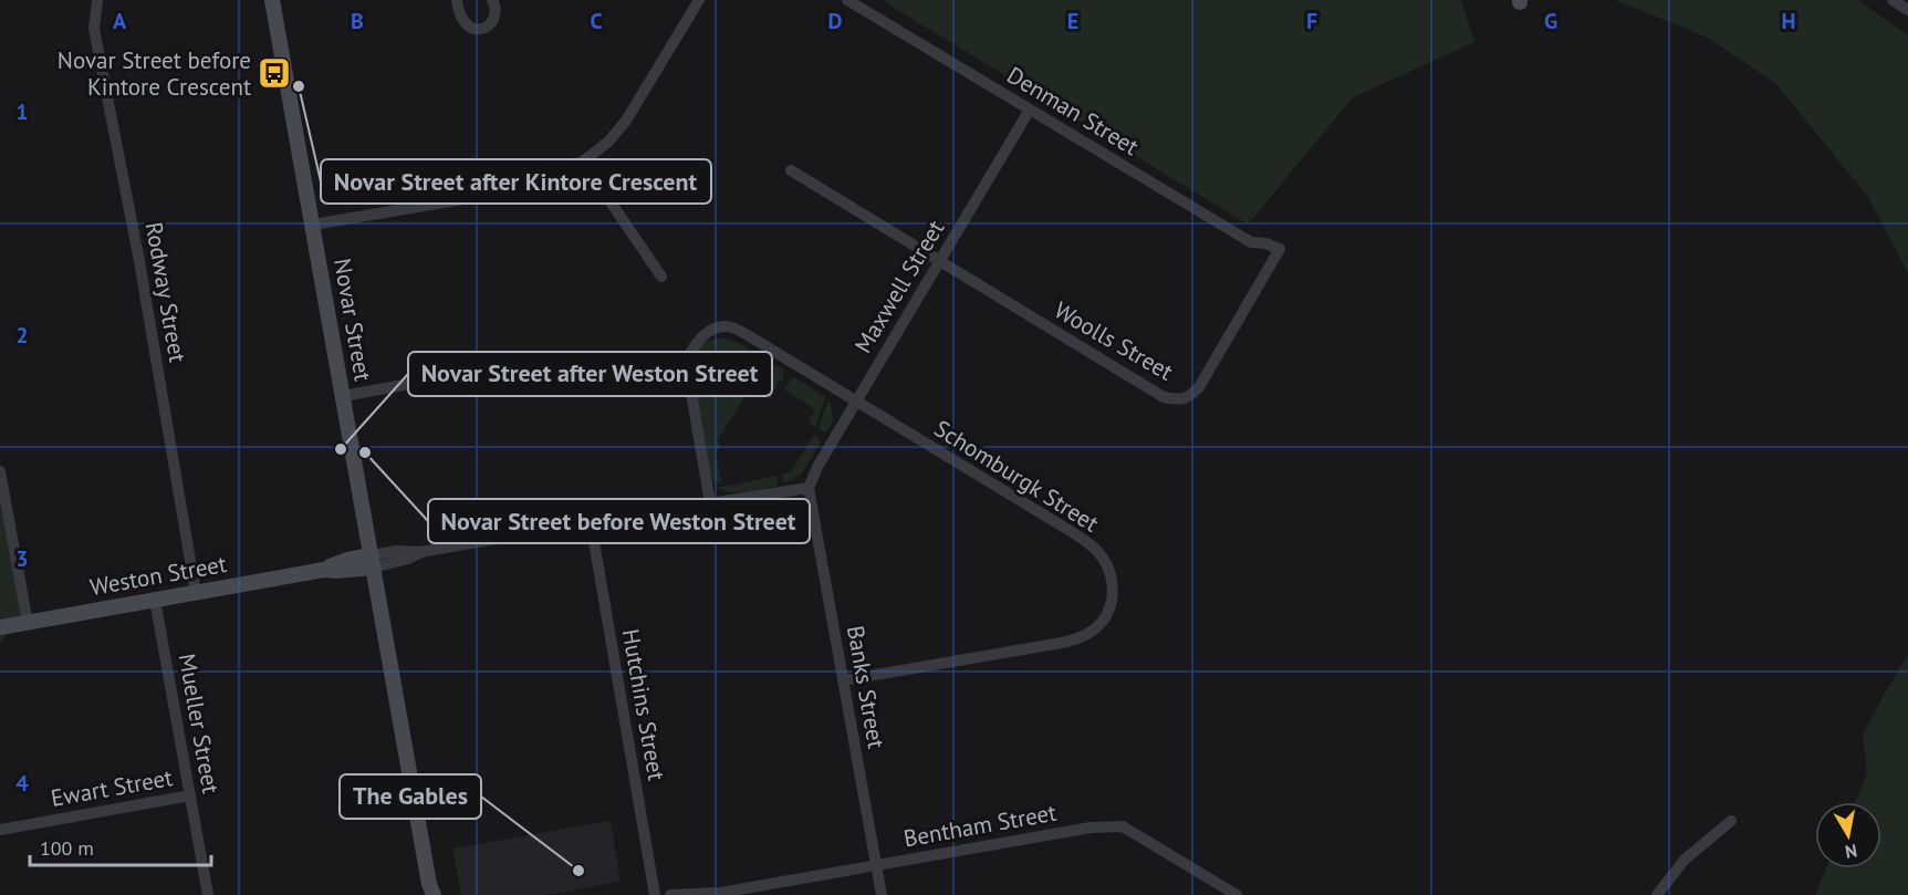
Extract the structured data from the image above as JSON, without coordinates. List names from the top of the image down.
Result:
{
  "streets": {
    "main road": ["Novar Street", "Weston Street"],
    "street": [
      "Denman Street",
      "Maxwell Street",
      "Rodway Street",
      "Woolls Street",
      "Schomburgk Street",
      "Banks Street",
      "Hutchins Street",
      "Mueller Street",
      "Ewart Street",
      "Bentham Street"
    ]
  },
  "crossings": [
    ["Denman Street", "Maxwell Street"],
    ["Denman Street", "Woolls Street"],
    ["Maxwell Street", "Woolls Street"],
    ["Maxwell Street", "Schomburgk Street"],
    ["Maxwell Street", "Weston Street"],
    ["Maxwell Street", "Banks Street"],
    ["Rodway Street", "Weston Street"],
    ["Novar Street", "Weston Street"],
    ["Schomburgk Street", "Weston Street"],
    ["Schomburgk Street", "Banks Street"],
    ["Weston Street", "Banks Street"],
    ["Weston Street", "Hutchins Street"],
    ["Weston Street", "Mueller Street"],
    ["Banks Street", "Bentham Street"],
    ["Mueller Street", "Ewart Street"]
  ],
  "places": {
    "bus stop": ["Novar Street before Kintore Crescent"],
    "other": [
      "Novar Street after Kintore Crescent",
      "Novar Street after Weston Street",
      "Novar Street before Weston Street",
      "The Gables"
    ]
  },
  "scale_bar": "100 m",
  "north": "bottom",
  "grid": {
    "columns": [
      "A",
      "B",
      "C",
      "D",
      "E",
      "F",
      "G",
      "H"
    ],
    "rows": [
      "1",
      "2",
      "3",
      "4"
    ]
  }
}
